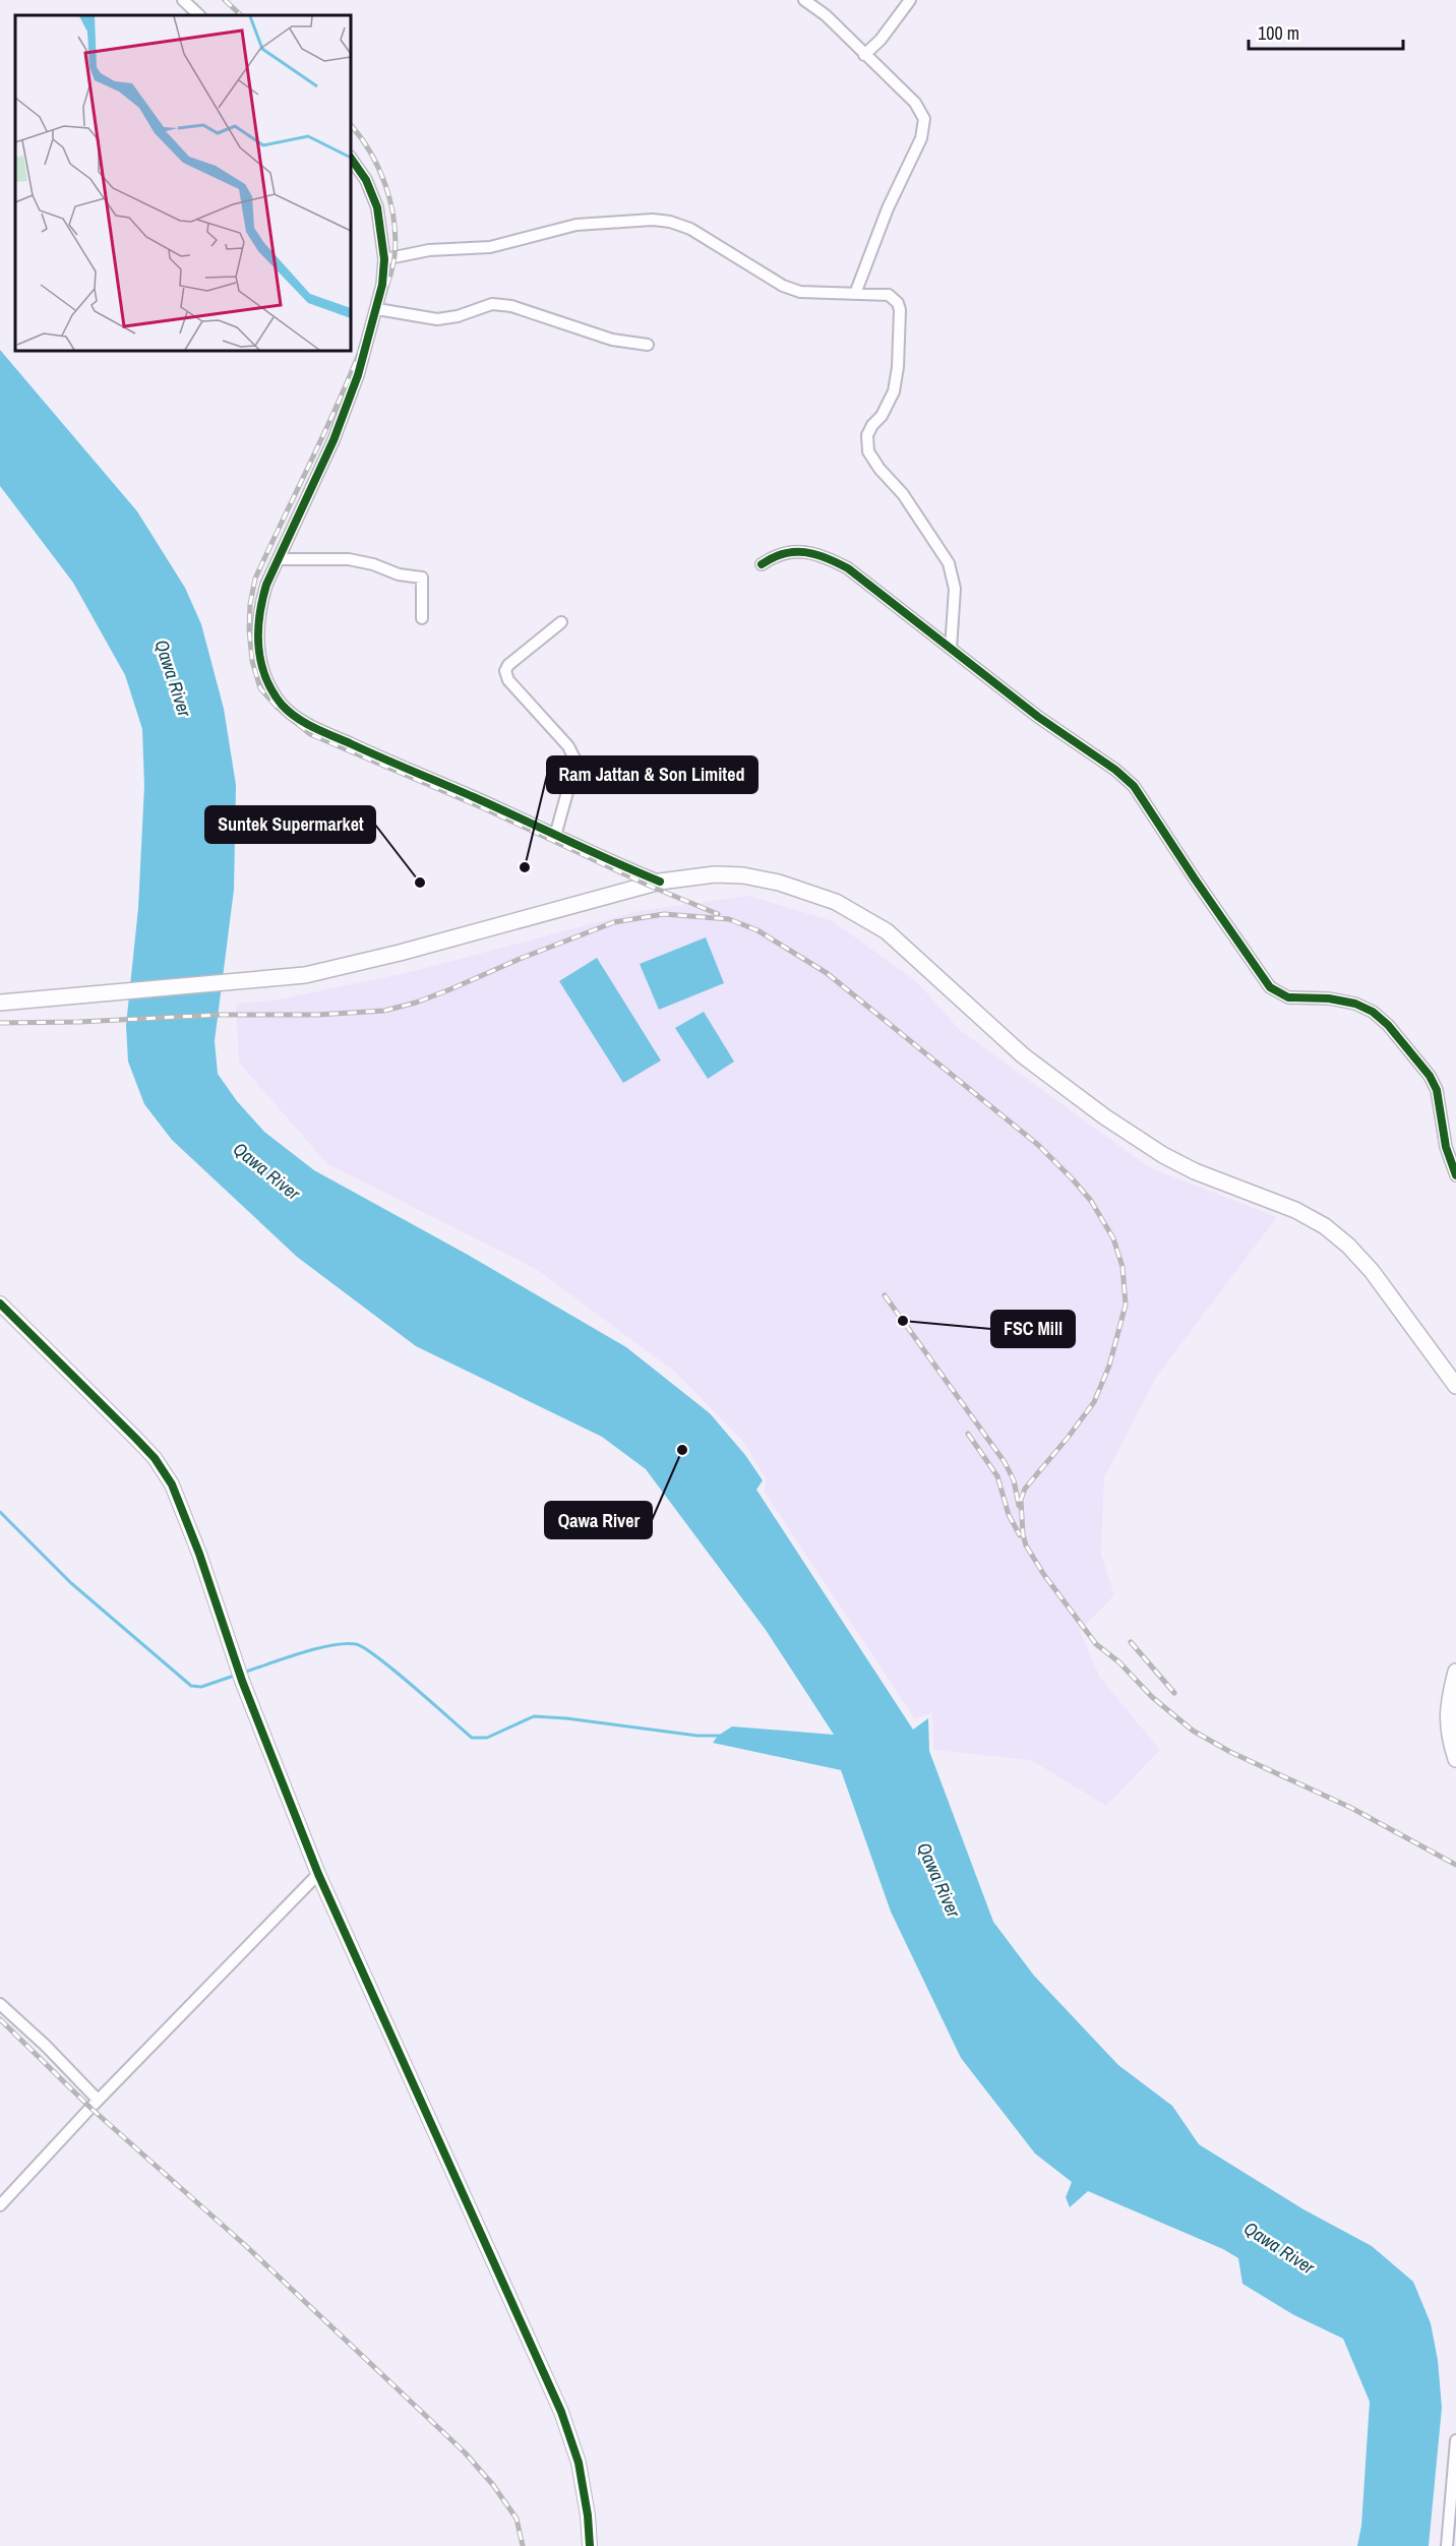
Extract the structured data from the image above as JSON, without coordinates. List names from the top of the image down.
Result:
{
  "water": ["Qawa River"],
  "places": [
    "Ram Jattan & Son Limited",
    "Suntek Supermarket",
    "FSC Mill",
    "Qawa River"
  ],
  "scale_bar": "100 m"
}
